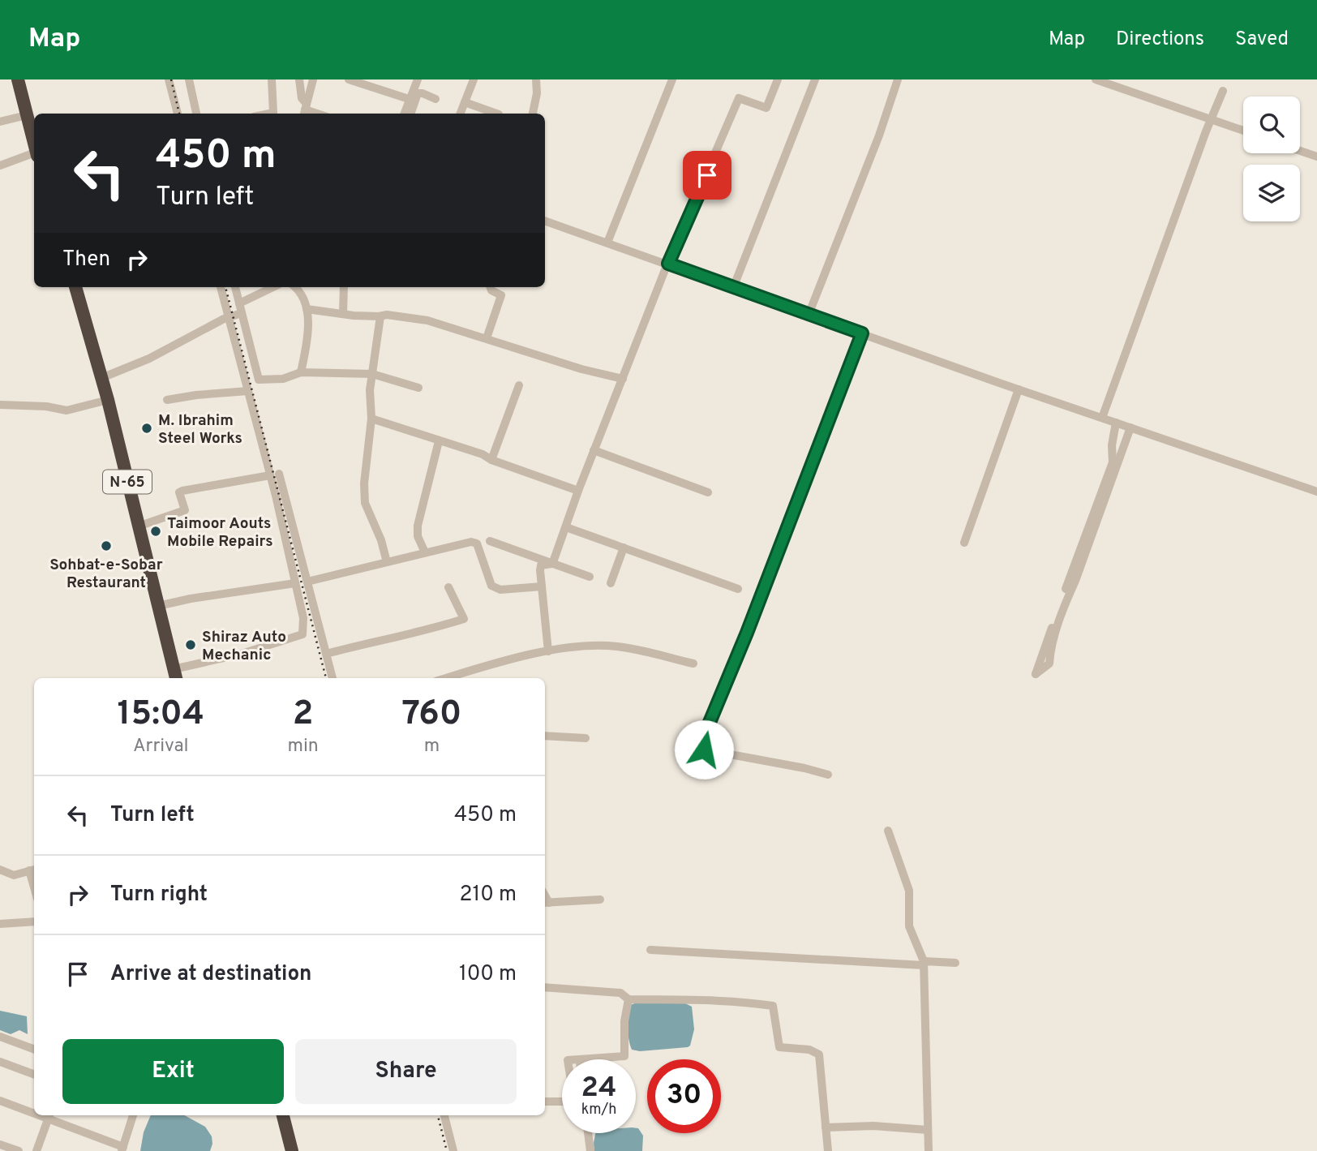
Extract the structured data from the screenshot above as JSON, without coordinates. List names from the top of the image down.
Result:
{
  "streets": {
    "highway": ["N-65"]
  },
  "places": [
    "M. Ibrahim Steel Works",
    "Taimoor Aouts Mobile Repairs",
    "Sohbat-e-Sobar Restaurant",
    "Shiraz Auto Mechanic"
  ],
  "page": {
    "header": "Map",
    "nav": ["Map", "Directions", "Saved"],
    "turn": ["450 m", "Turn left"],
    "then": "Then",
    "eta": [
      "15:04",
      "Arrival",
      "2",
      "min",
      "760",
      "m"
    ],
    "list": [
      {
        "name": "Turn left",
        "value": "450 m"
      },
      {
        "name": "Turn right",
        "value": "210 m"
      },
      {
        "name": "Arrive at destination",
        "value": "100 m"
      }
    ],
    "buttons": ["Exit", "Share"],
    "speed": "24 km/h",
    "limit": "30"
  }
}
